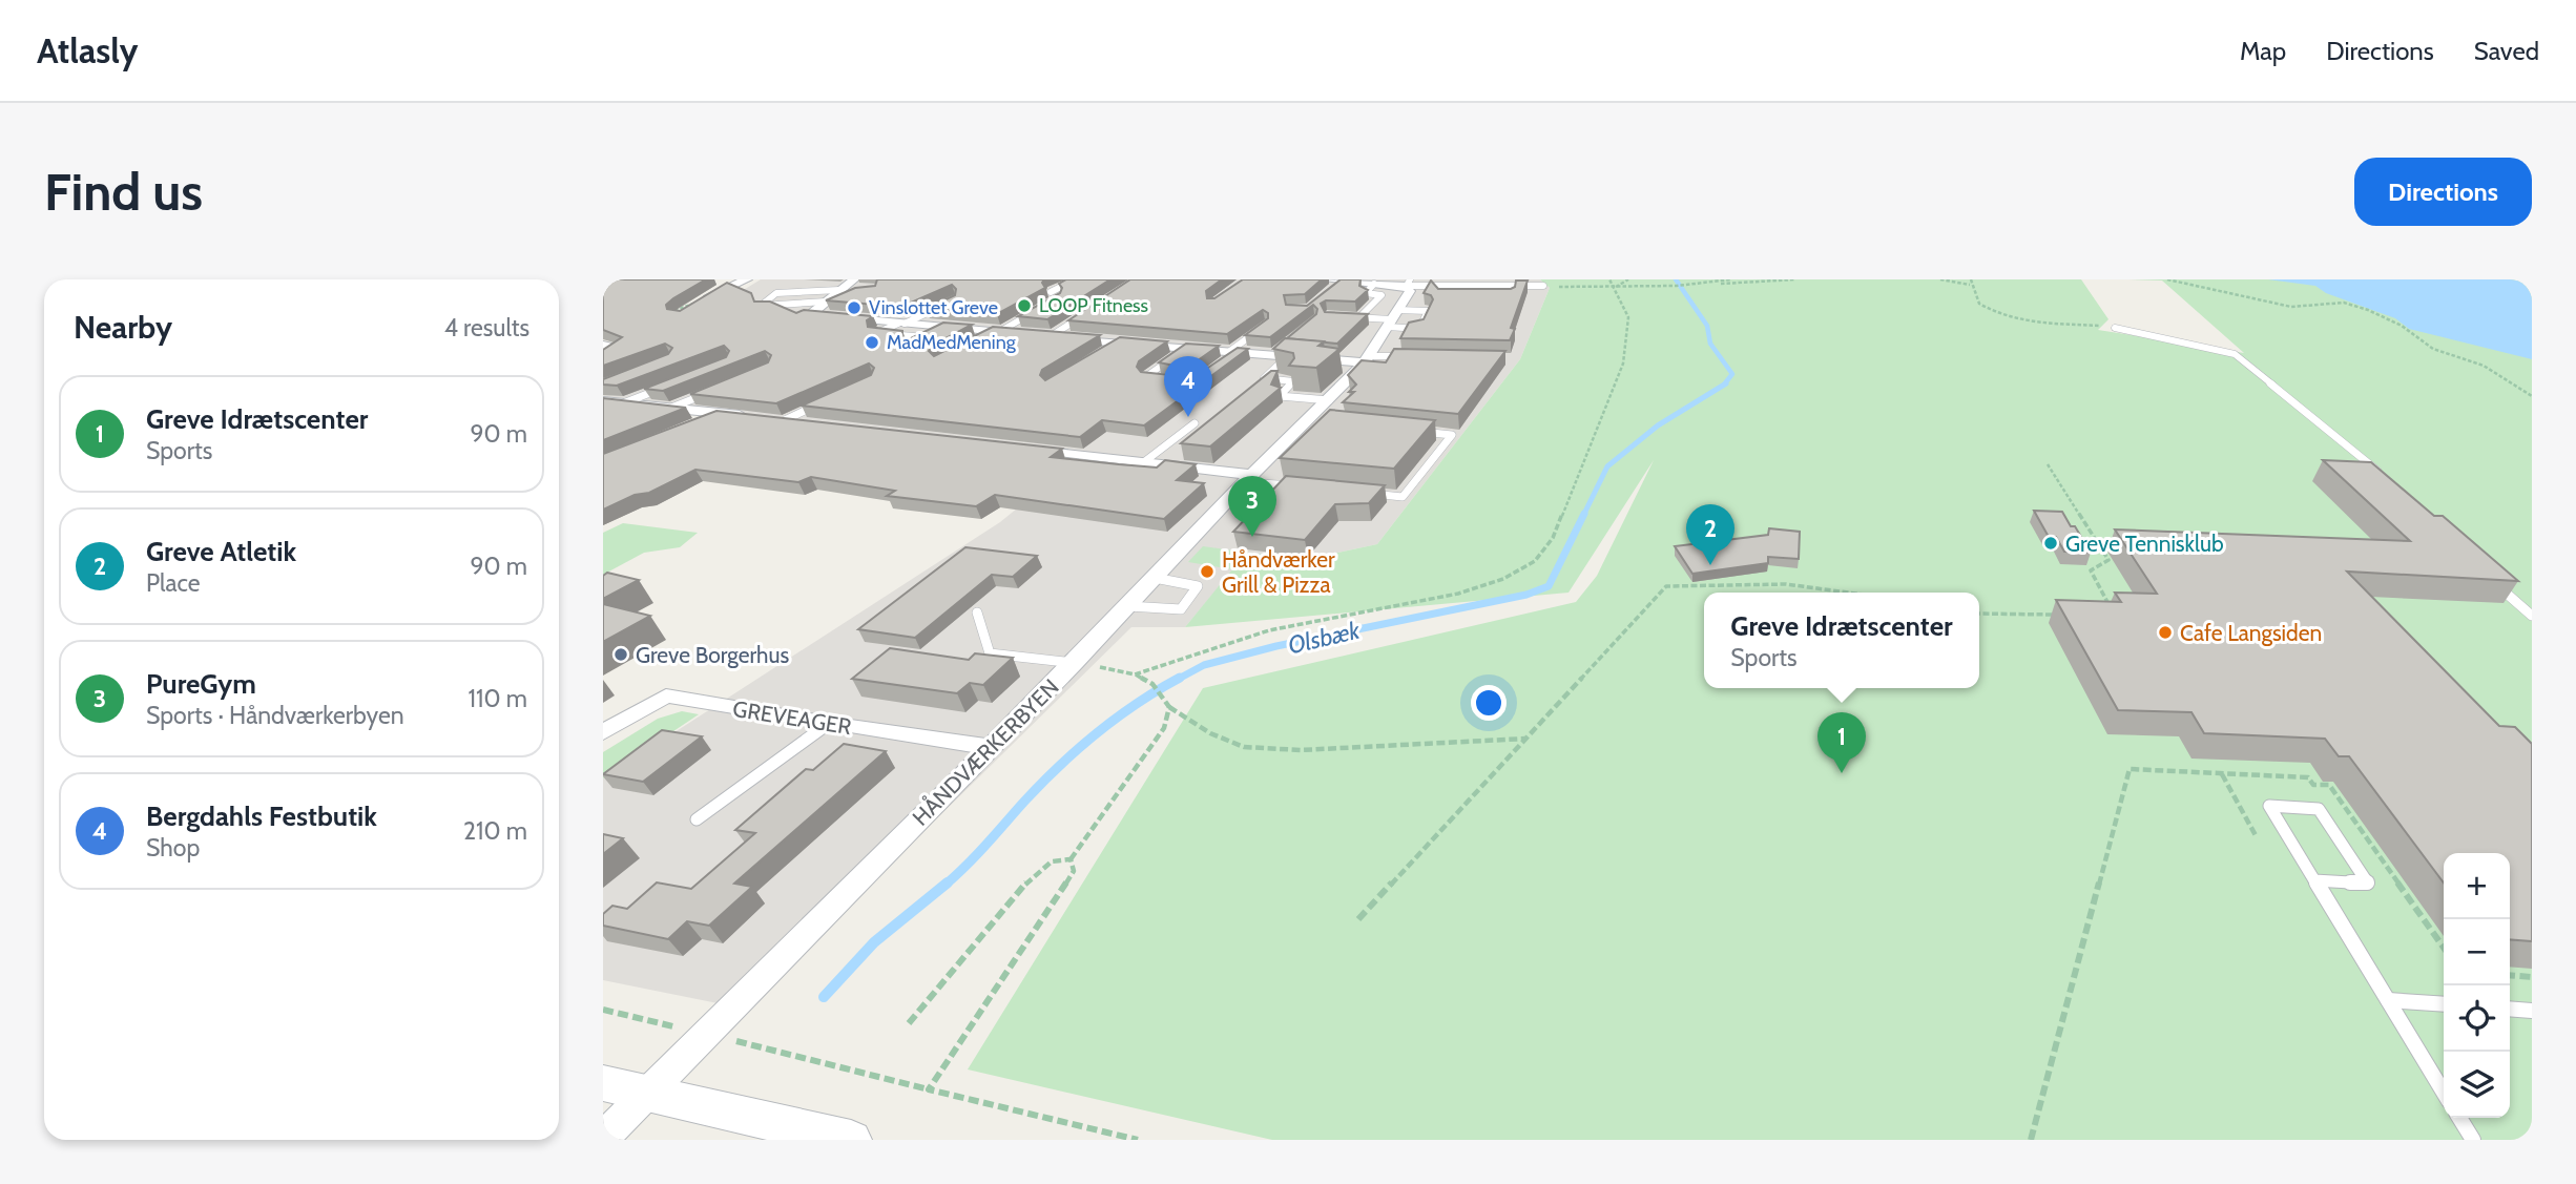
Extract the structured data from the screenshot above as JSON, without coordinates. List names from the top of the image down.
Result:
{
  "streets": {
    "street": ["GREVEAGER", "HÅNDVÆRKERBYEN"]
  },
  "crossings": [
    ["GREVEAGER", "HÅNDVÆRKERBYEN"]
  ],
  "water": ["Olsbæk"],
  "places": [
    "LOOP Fitness",
    "Vinslottet Greve",
    "MadMedMening",
    "Greve Tennisklub",
    "Håndværker Grill & Pizza",
    "Cafe Langsiden",
    "Greve Borgerhus"
  ],
  "page": {
    "header": "Atlasly",
    "nav": ["Map", "Directions", "Saved"],
    "buttons": "Directions",
    "title": "Find us",
    "heading": ["Nearby", "4 results"],
    "pins": [
      "4",
      "3",
      "2",
      "1"
    ],
    "list": [
      {
        "mark": "1",
        "name": "Greve Idrætscenter",
        "note": "Sports",
        "value": "90 m"
      },
      {
        "mark": "2",
        "name": "Greve Atletik",
        "note": "Place",
        "value": "90 m"
      },
      {
        "mark": "3",
        "name": "PureGym",
        "note": "Sports · Håndværkerbyen",
        "value": "110 m"
      },
      {
        "mark": "4",
        "name": "Bergdahls Festbutik",
        "note": "Shop",
        "value": "210 m"
      }
    ],
    "popup": ["Greve Idrætscenter", "Sports"],
    "map_buttons": ["+", "−"]
  }
}
